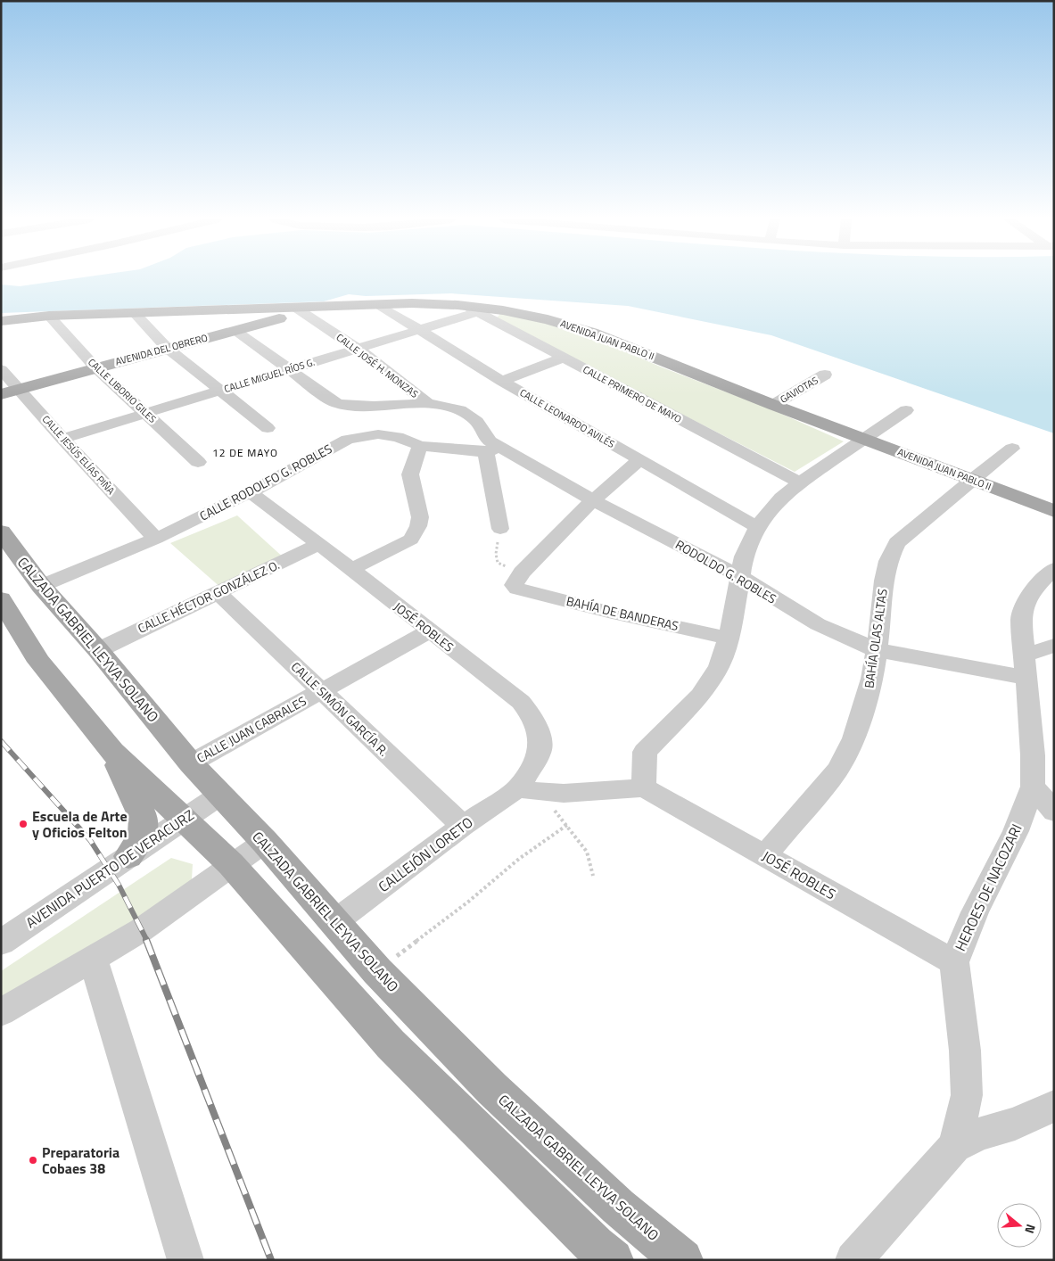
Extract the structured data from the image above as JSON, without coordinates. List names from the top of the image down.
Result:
{
  "streets": {
    "main road": ["AVENIDA JUAN PABLO II", "AVENIDA DEL OBRERO", "CALZADA GABRIEL LEYVA SOLANO"],
    "street": [
      "CALLE JOSÉ H. MONZAS",
      "CALLE MIGUEL RÍOS G.",
      "GAVIOTAS",
      "CALLE LIBORIO GILES",
      "CALLE PRIMERO DE MAYO",
      "CALLE LEONARDO AVILÉS",
      "CALLE JESÚS ELÍAS PIÑA",
      "CALLE RODOLFO G. ROBLES",
      "RODOLDO G. ROBLES",
      "CALLE HÉCTOR GONZÁLEZ O.",
      "BAHÍA DE BANDERAS",
      "JOSÉ ROBLES",
      "BAHÍA OLAS ALTAS",
      "CALLE SIMÓN GARCÍA R.",
      "CALLE JUAN CABRALES",
      "CALLEJÓN LORETO",
      "AVENIDA PUERTO DE VERACURZ",
      "HEROES DE NACOZARI"
    ]
  },
  "crossings": [
    ["AVENIDA JUAN PABLO II", "AVENIDA DEL OBRERO"],
    ["AVENIDA JUAN PABLO II", "CALLE MIGUEL RÍOS G."],
    ["AVENIDA JUAN PABLO II", "GAVIOTAS"],
    ["AVENIDA JUAN PABLO II", "CALLE PRIMERO DE MAYO"],
    ["AVENIDA JUAN PABLO II", "CALLE LEONARDO AVILÉS"],
    ["AVENIDA JUAN PABLO II", "BAHÍA OLAS ALTAS"],
    ["AVENIDA DEL OBRERO", "CALLE JOSÉ H. MONZAS"],
    ["AVENIDA DEL OBRERO", "CALLE LIBORIO GILES"],
    ["AVENIDA DEL OBRERO", "CALLE JESÚS ELÍAS PIÑA"],
    ["CALLE JOSÉ H. MONZAS", "CALLE MIGUEL RÍOS G."],
    ["CALLE JOSÉ H. MONZAS", "RODOLDO G. ROBLES"],
    ["CALLE MIGUEL RÍOS G.", "CALLE LIBORIO GILES"],
    ["CALLE MIGUEL RÍOS G.", "CALLE PRIMERO DE MAYO"],
    ["CALLE MIGUEL RÍOS G.", "CALLE LEONARDO AVILÉS"],
    ["CALLE MIGUEL RÍOS G.", "CALLE JESÚS ELÍAS PIÑA"],
    ["CALLE JESÚS ELÍAS PIÑA", "CALLE RODOLFO G. ROBLES"],
    ["CALLE RODOLFO G. ROBLES", "RODOLDO G. ROBLES"],
    ["CALLE RODOLFO G. ROBLES", "JOSÉ ROBLES"],
    ["CALLE RODOLFO G. ROBLES", "CALZADA GABRIEL LEYVA SOLANO"],
    ["RODOLDO G. ROBLES", "BAHÍA OLAS ALTAS"],
    ["RODOLDO G. ROBLES", "HEROES DE NACOZARI"],
    ["CALLE HÉCTOR GONZÁLEZ O.", "JOSÉ ROBLES"],
    ["CALLE HÉCTOR GONZÁLEZ O.", "CALZADA GABRIEL LEYVA SOLANO"],
    ["CALLE HÉCTOR GONZÁLEZ O.", "CALLE SIMÓN GARCÍA R."],
    ["JOSÉ ROBLES", "BAHÍA OLAS ALTAS"],
    ["JOSÉ ROBLES", "CALLE JUAN CABRALES"],
    ["JOSÉ ROBLES", "CALLEJÓN LORETO"],
    ["JOSÉ ROBLES", "HEROES DE NACOZARI"],
    ["CALZADA GABRIEL LEYVA SOLANO", "CALLE JUAN CABRALES"],
    ["CALZADA GABRIEL LEYVA SOLANO", "CALLEJÓN LORETO"],
    ["CALZADA GABRIEL LEYVA SOLANO", "AVENIDA PUERTO DE VERACURZ"],
    ["CALLE SIMÓN GARCÍA R.", "CALLE JUAN CABRALES"],
    ["CALLE SIMÓN GARCÍA R.", "CALLEJÓN LORETO"]
  ],
  "districts": ["12 DE MAYO"],
  "places": ["Escuela de Arte y Oficios Felton", "Preparatoria Cobaes 38"],
  "north": "right"
}
